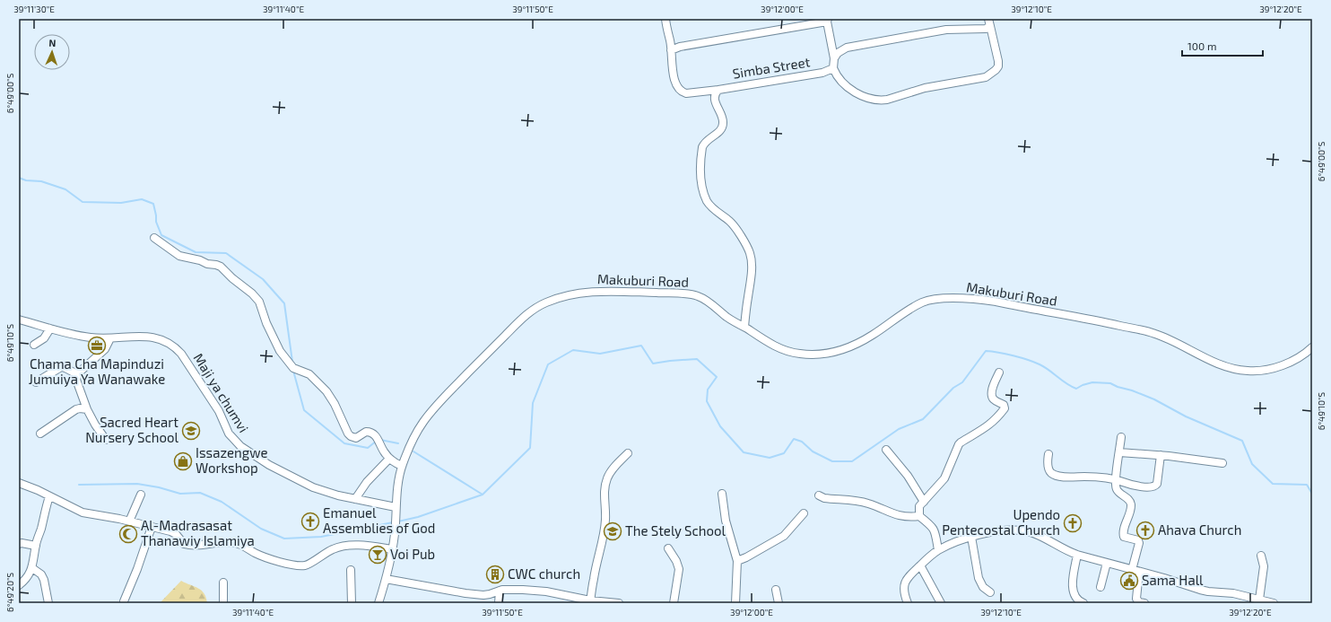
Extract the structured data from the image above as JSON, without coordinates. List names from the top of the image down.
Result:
{
  "streets": {
    "street": ["Simba Street", "Makuburi Road", "Maji ya chumvi"]
  },
  "crossings": [
    ["Simba Street", "Makuburi Road"],
    ["Makuburi Road", "Maji ya chumvi"]
  ],
  "places": {
    "office": ["Chama Cha Mapinduzi Jumuiya Ya Wanawake"],
    "school or university": ["Sacred Heart Nursery School", "The Stely School"],
    "shop": ["Issazengwe Workshop"],
    "church": ["Emanuel Assemblies of God", "Upendo Pentecostal Church", "Ahava Church"],
    "mosque": ["Al-Madrasasat Thanawiy Islamiya"],
    "bar": ["Voi Pub"],
    "building": ["CWC church"],
    "public building": ["Sama Hall"]
  },
  "scale_bar": "100 m",
  "north": "top",
  "coordinates": [
    "39°11'30\"E",
    "39°11'40\"E",
    "39°11'50\"E",
    "39°12'00\"E",
    "39°12'10\"E",
    "39°12'20\"E",
    "6°49'00\"S",
    "6°49'10\"S",
    "6°49'20\"S"
  ]
}
